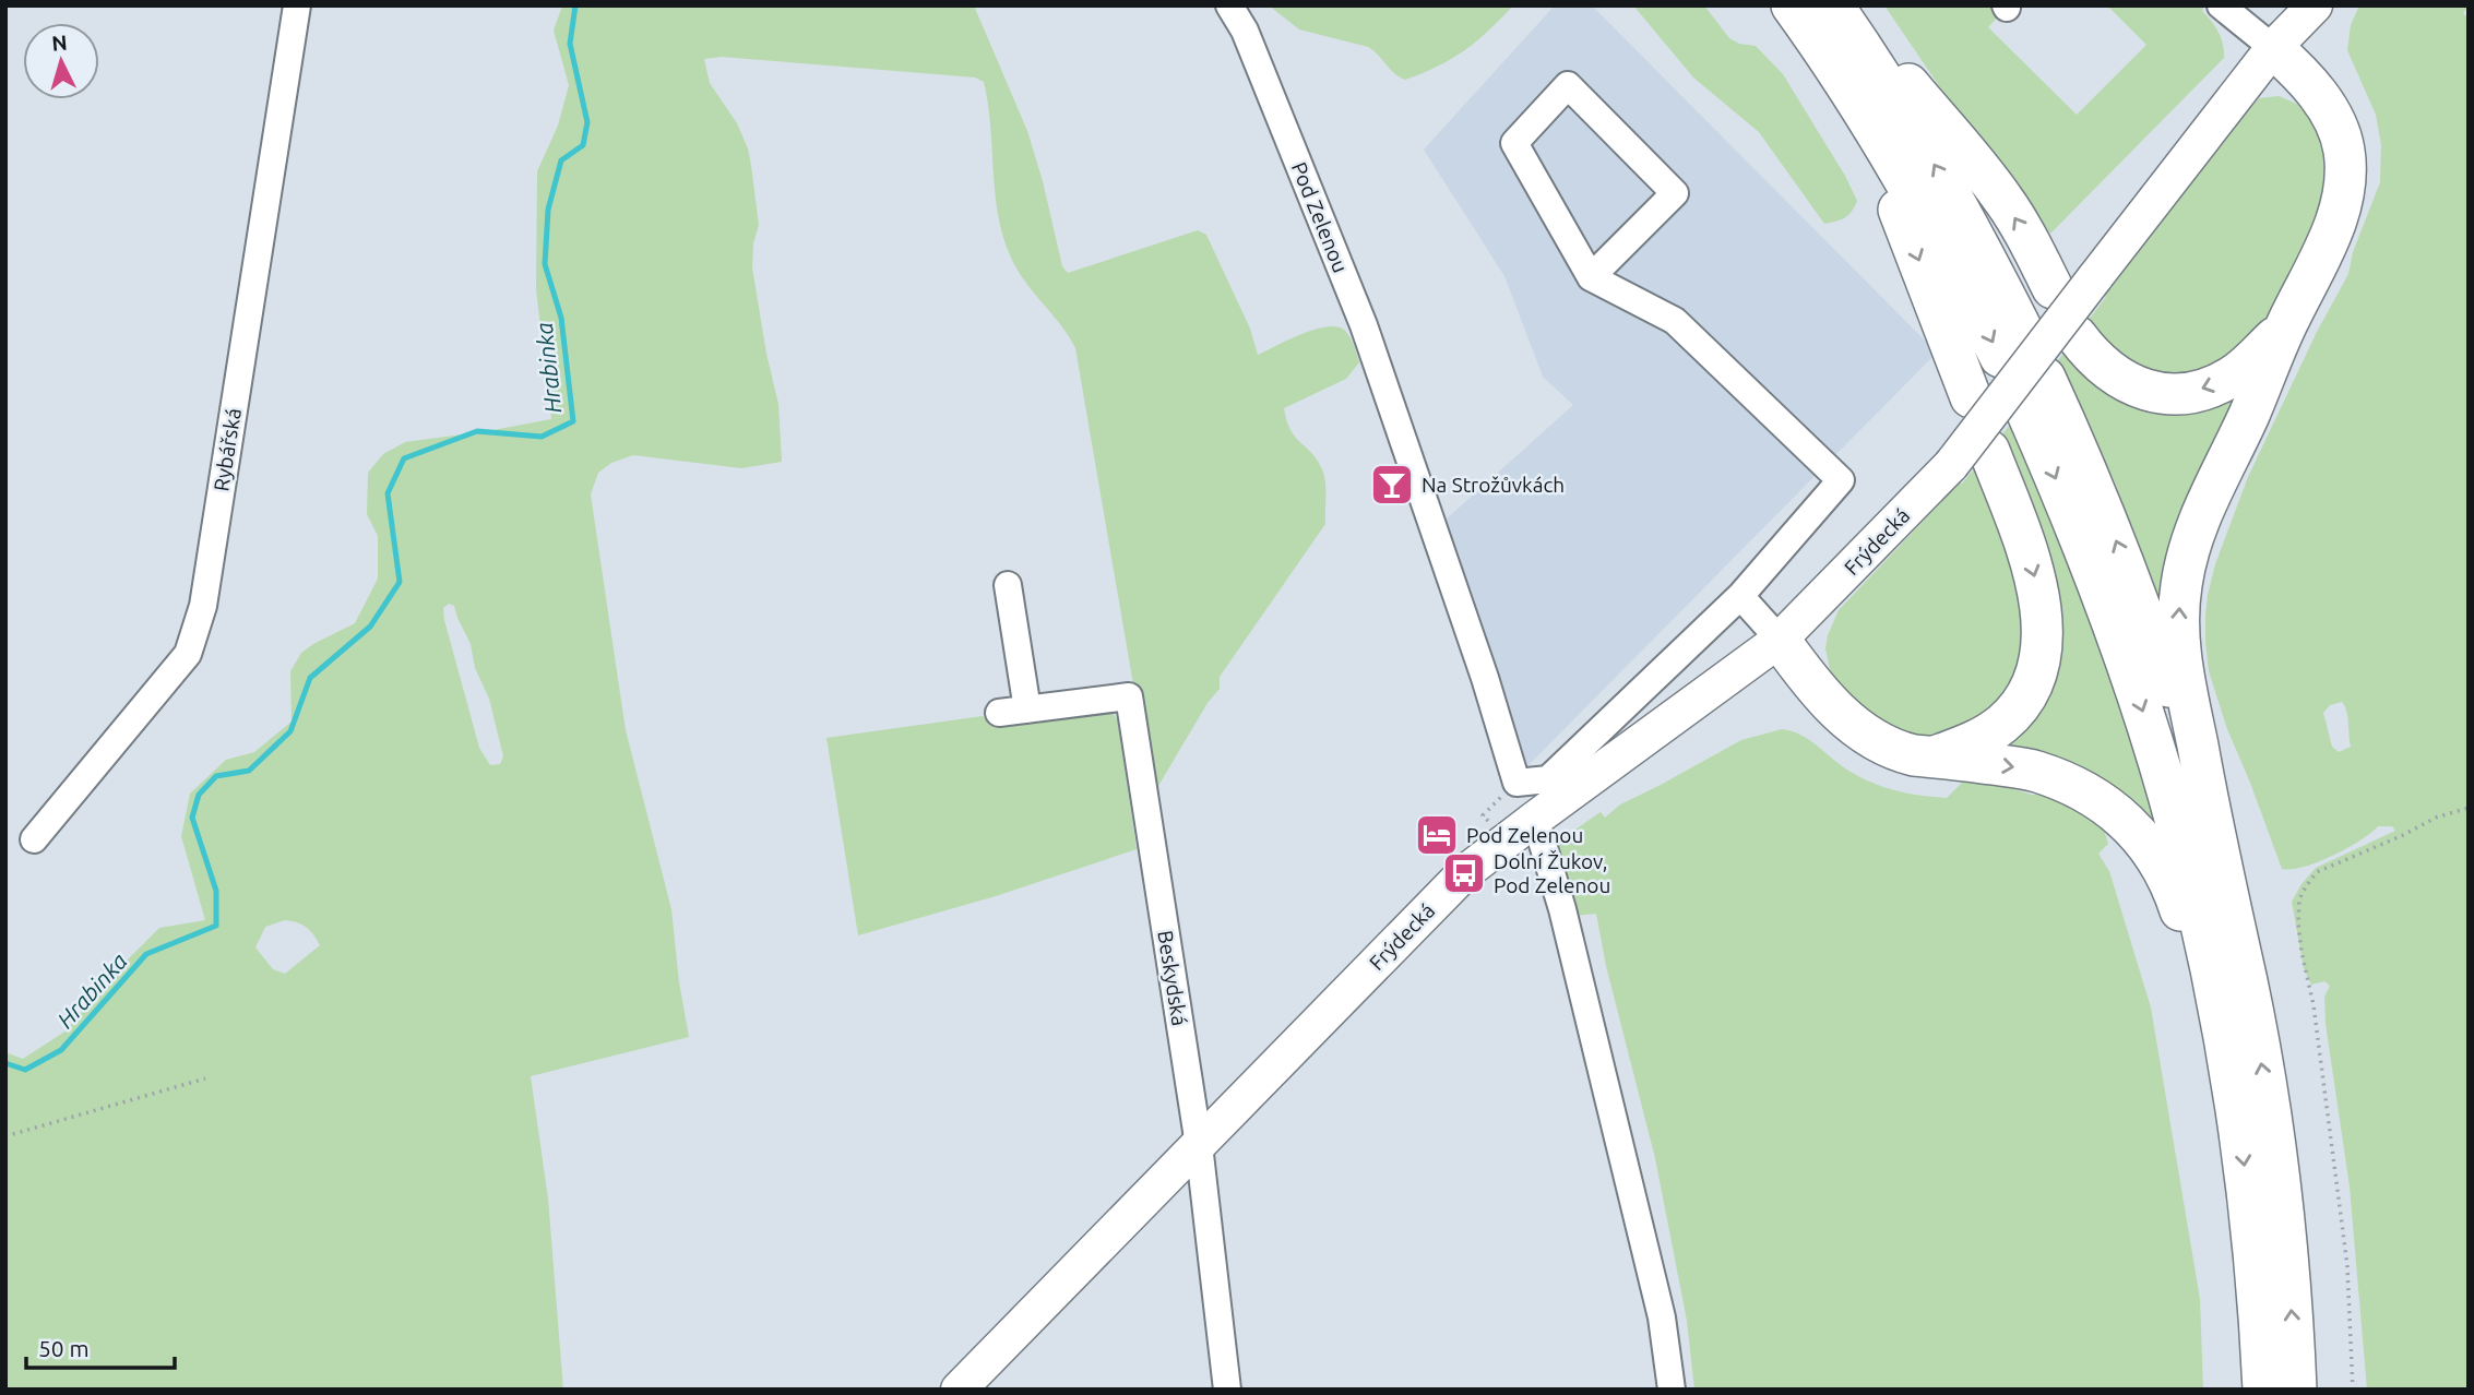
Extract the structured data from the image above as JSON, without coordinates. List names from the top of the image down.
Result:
{
  "streets": {
    "main road": ["Frýdecká"],
    "street": ["Pod Zelenou", "Rybářská", "Beskydská"]
  },
  "crossings": [
    ["Frýdecká", "Beskydská"]
  ],
  "water": ["Hrabinka"],
  "places": {
    "bar": ["Na Strožůvkách"],
    "hotel": ["Pod Zelenou"],
    "bus stop": ["Dolní Žukov, Pod Zelenou"]
  },
  "scale_bar": "50 m",
  "north": "top"
}
